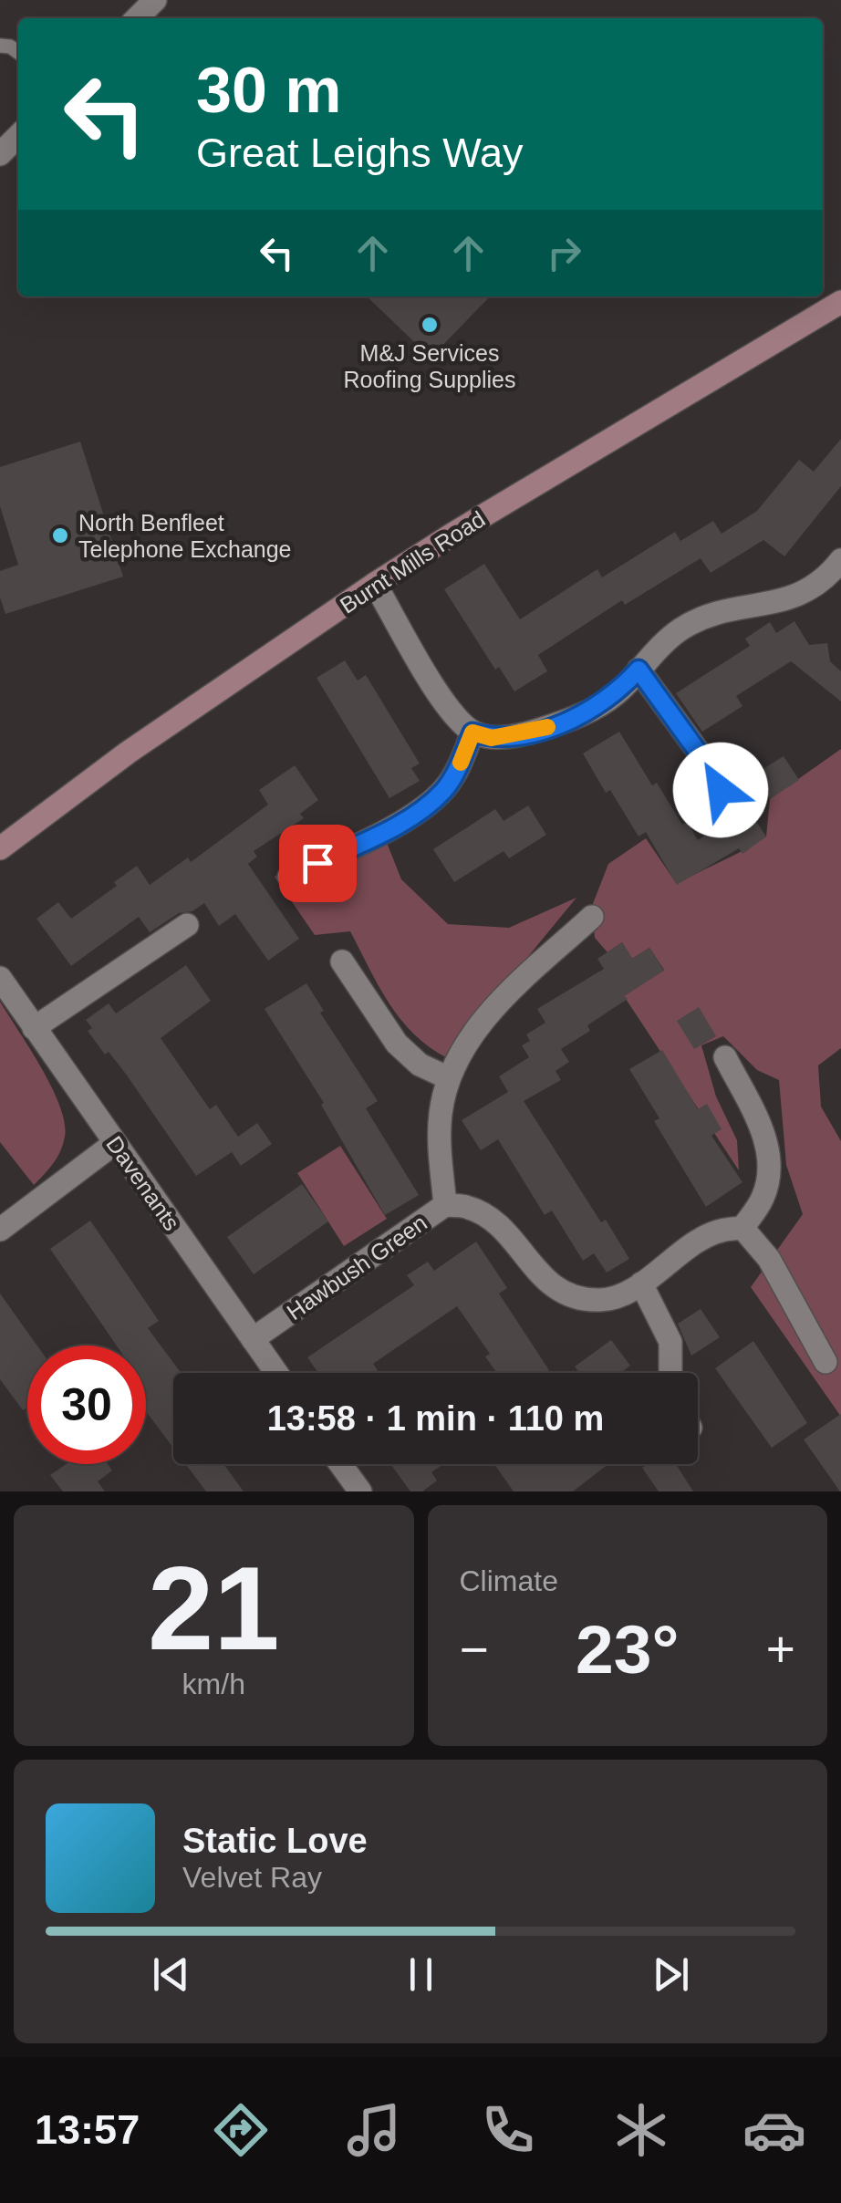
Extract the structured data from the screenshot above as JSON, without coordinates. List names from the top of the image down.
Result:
{
  "streets": {
    "street": ["Burnt Mills Road", "Davenants", "Hawbush Green"]
  },
  "crossings": [
    ["Davenants", "Hawbush Green"]
  ],
  "places": ["M&J Services Roofing Supplies", "North Benfleet Telephone Exchange"],
  "page": {
    "turn": ["30 m", "Great Leighs Way"],
    "limit": "30",
    "trip": "13:58 · 1 min · 110 m",
    "tile": [
      ["21", "km/h"],
      "Climate"
    ],
    "heat": ["−", "23°", "+"],
    "song": ["Static Love", "Velvet Ray"],
    "tabs": "13:57"
  }
}
